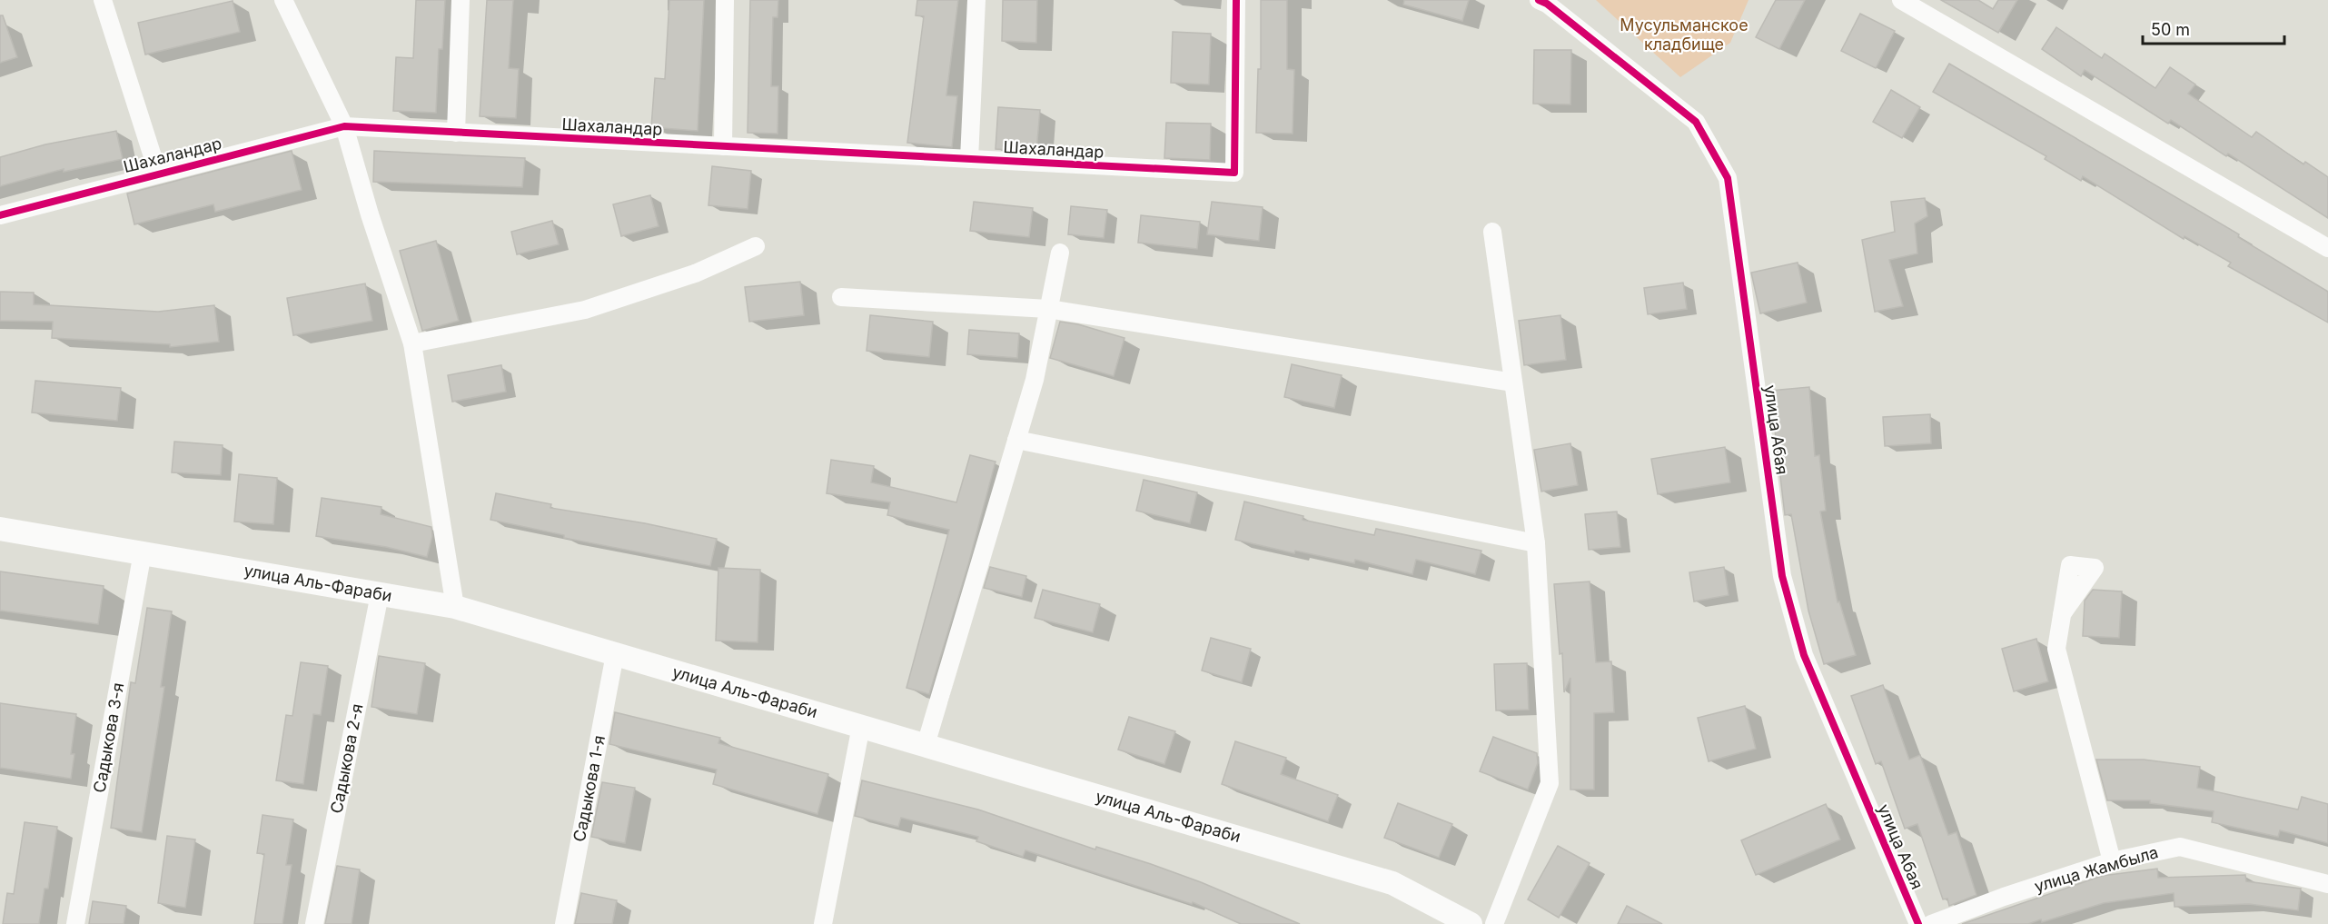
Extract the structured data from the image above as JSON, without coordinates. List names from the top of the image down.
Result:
{
  "streets": {
    "main road": ["улица Аль-Фараби"],
    "street": [
      "Шахаландар",
      "улица Абая",
      "Садыкова 3-я",
      "Садыкова 2-я",
      "Садыкова 1-я",
      "улица Жамбыла"
    ]
  },
  "crossings": [
    ["улица Аль-Фараби", "Садыкова 3-я"],
    ["улица Аль-Фараби", "Садыкова 2-я"],
    ["улица Аль-Фараби", "Садыкова 1-я"]
  ],
  "parks": ["Мусульманское кладбище"],
  "scale_bar": "50 m"
}
